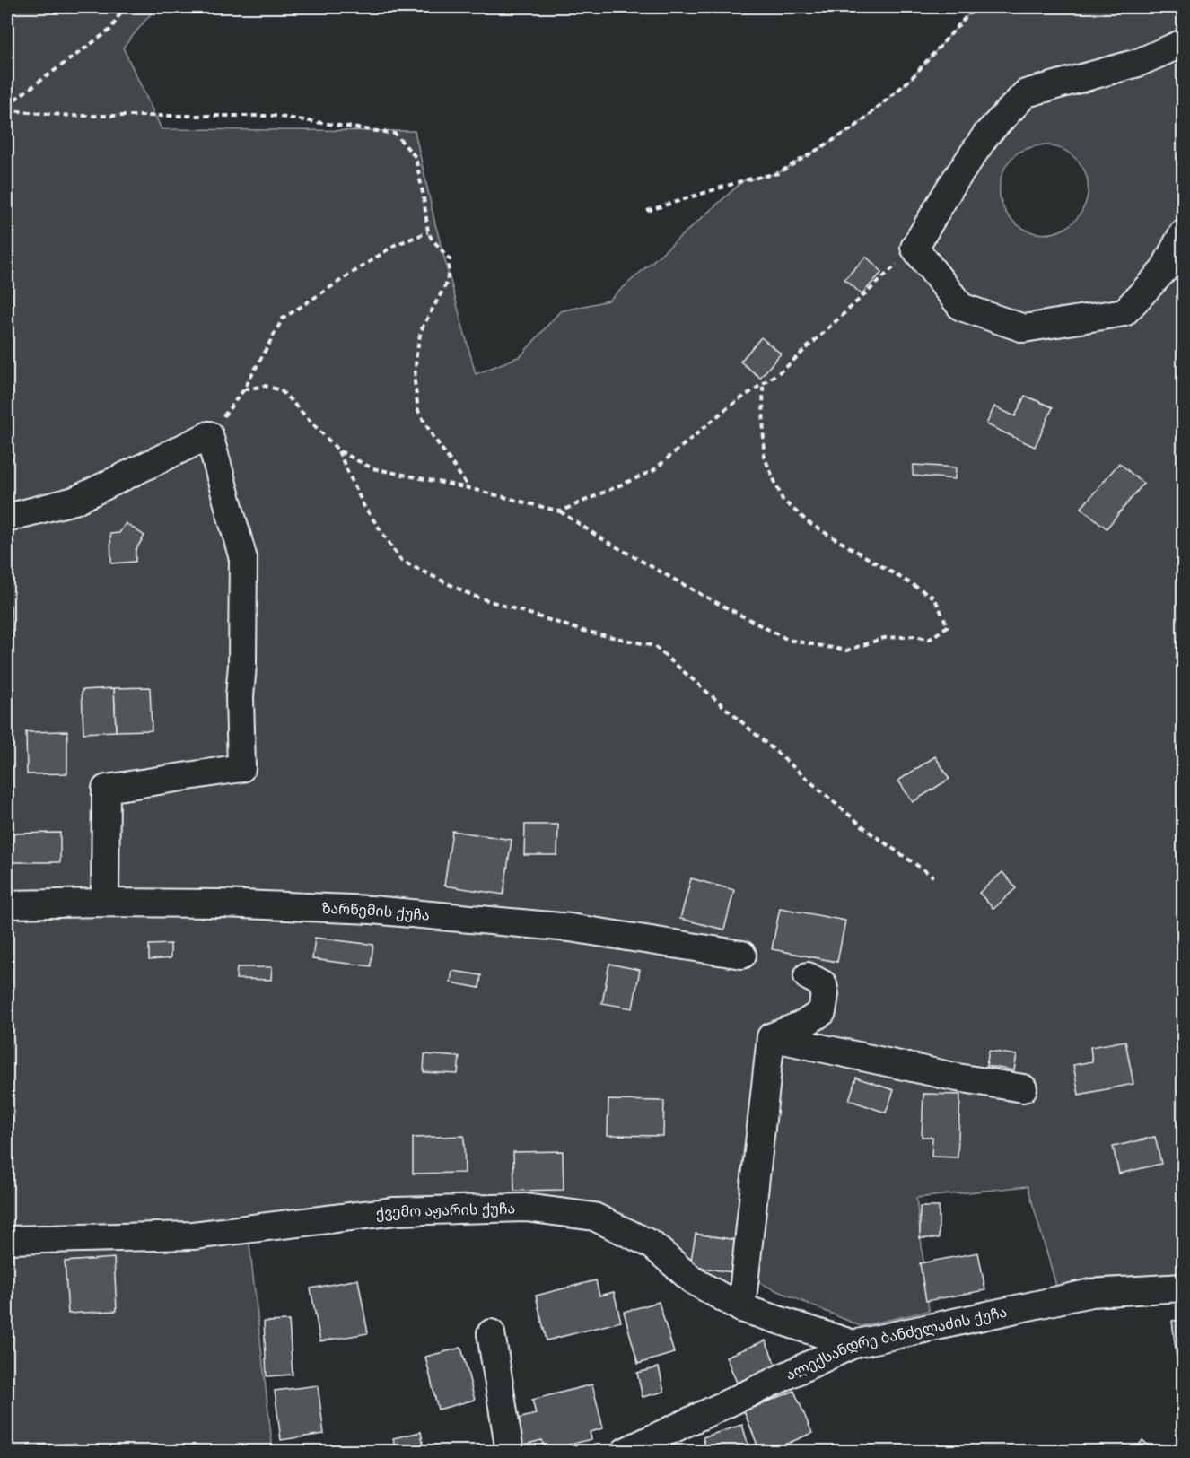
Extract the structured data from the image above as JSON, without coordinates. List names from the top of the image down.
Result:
{
  "streets": {
    "street": ["ზარწემის ქუჩა", "ქვემო აჟარის ქუჩა", "ალექსანდრე ბანძელაძის ქუჩა"]
  },
  "crossings": [
    ["ქვემო აჟარის ქუჩა", "ალექსანდრე ბანძელაძის ქუჩა"]
  ]
}
